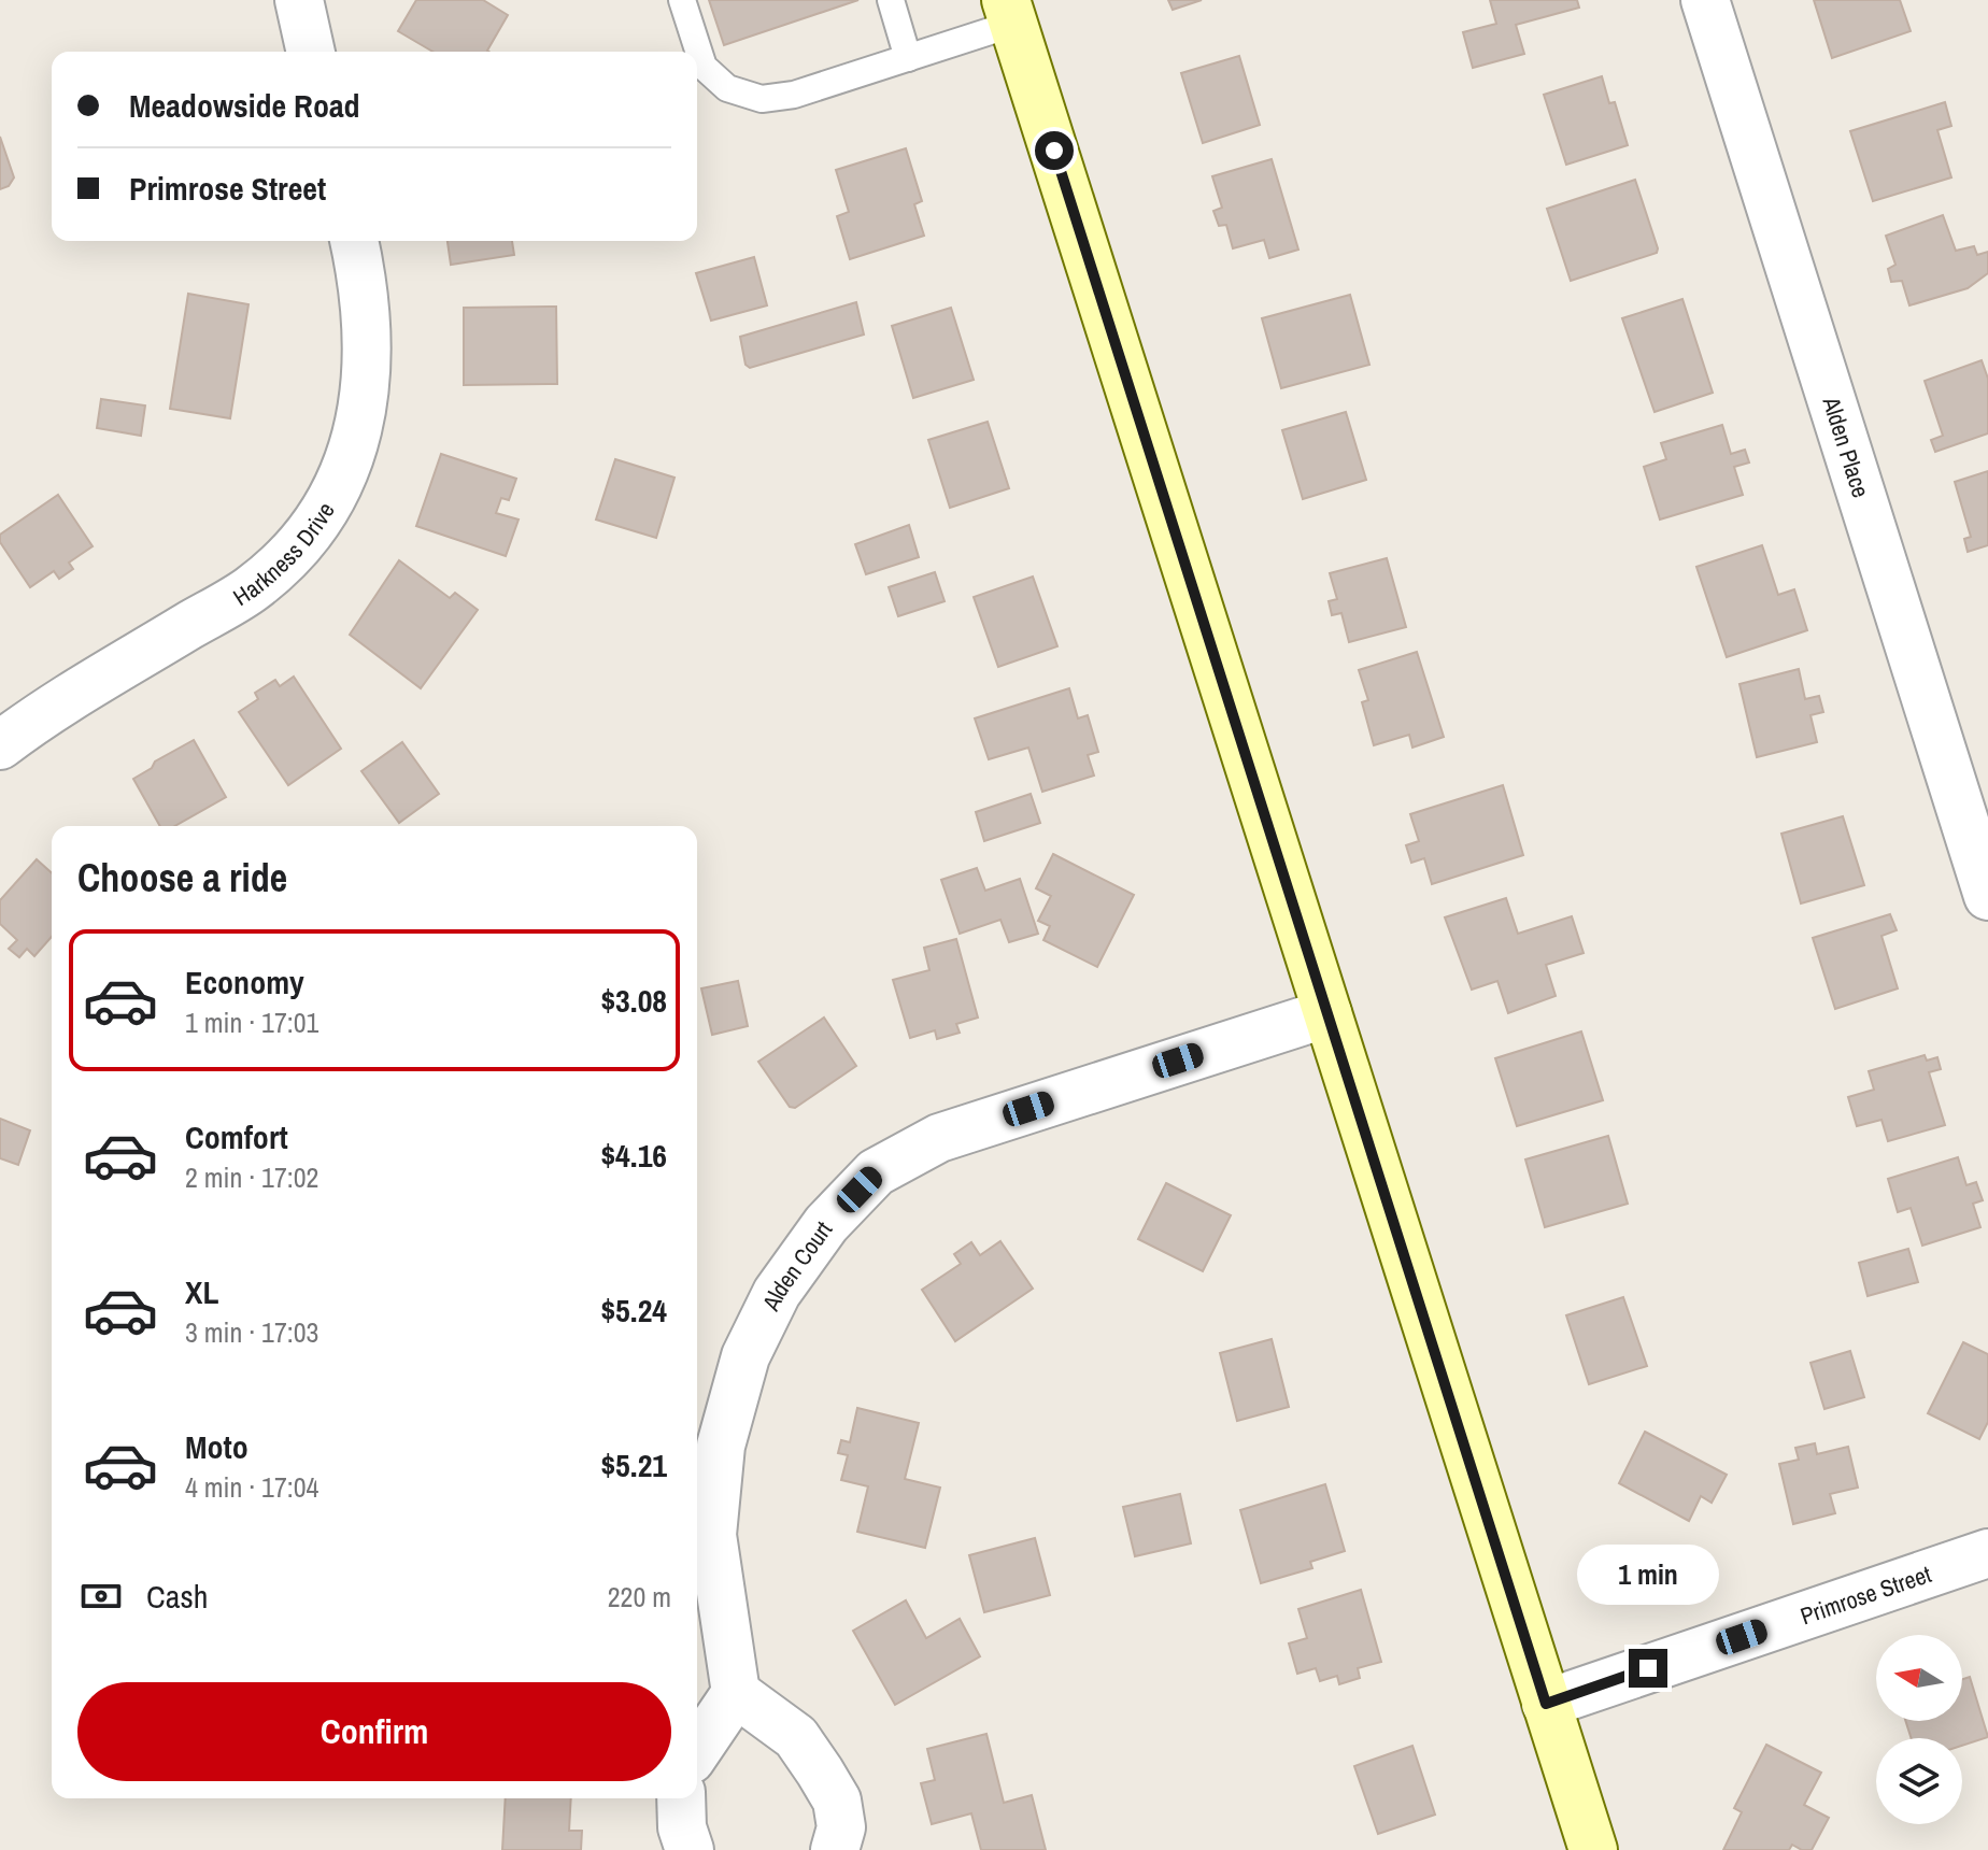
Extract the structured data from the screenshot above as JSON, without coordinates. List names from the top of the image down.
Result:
{
  "streets": {
    "street": [
      "Alden Place",
      "Harkness Drive",
      "Alden Court",
      "Primrose Street"
    ]
  },
  "north": "left",
  "page": {
    "banner": ["Meadowside Road", "Primrose Street"],
    "heading": "Choose a ride",
    "list": [
      {
        "name": "Economy",
        "note": "1 min · 17:01",
        "value": "$3.08"
      },
      {
        "name": "Comfort",
        "note": "2 min · 17:02",
        "value": "$4.16"
      },
      {
        "name": "XL",
        "note": "3 min · 17:03",
        "value": "$5.24"
      },
      {
        "name": "Moto",
        "note": "4 min · 17:04",
        "value": "$5.21"
      }
    ],
    "bubble": "1 min",
    "pay": ["Cash", "220 m"],
    "buttons": "Confirm"
  }
}
